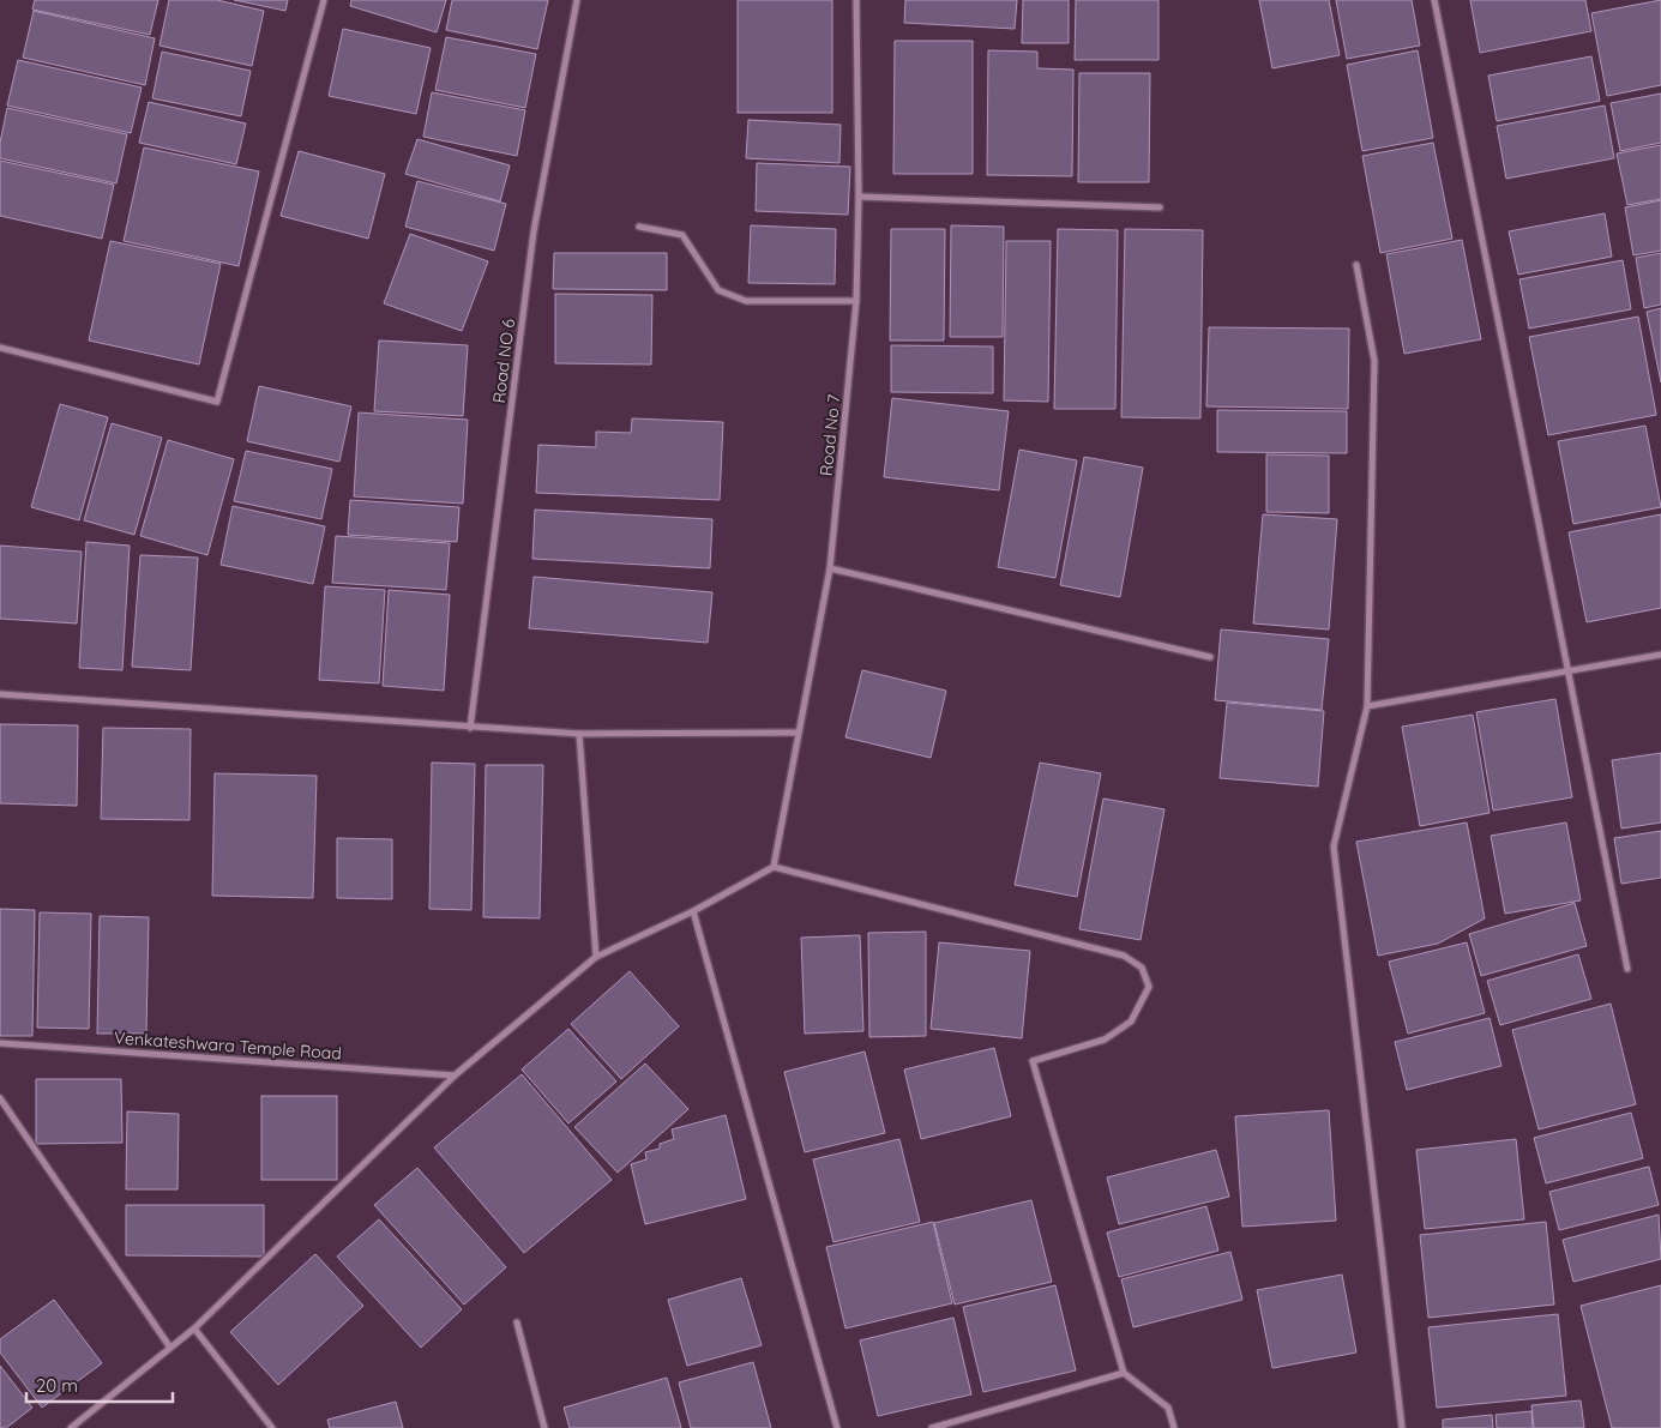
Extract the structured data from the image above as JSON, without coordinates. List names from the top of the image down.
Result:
{
  "streets": {
    "street": ["Road NO 6", "Road No 7", "Venkateshwara Temple Road"]
  },
  "scale_bar": "20 m"
}
